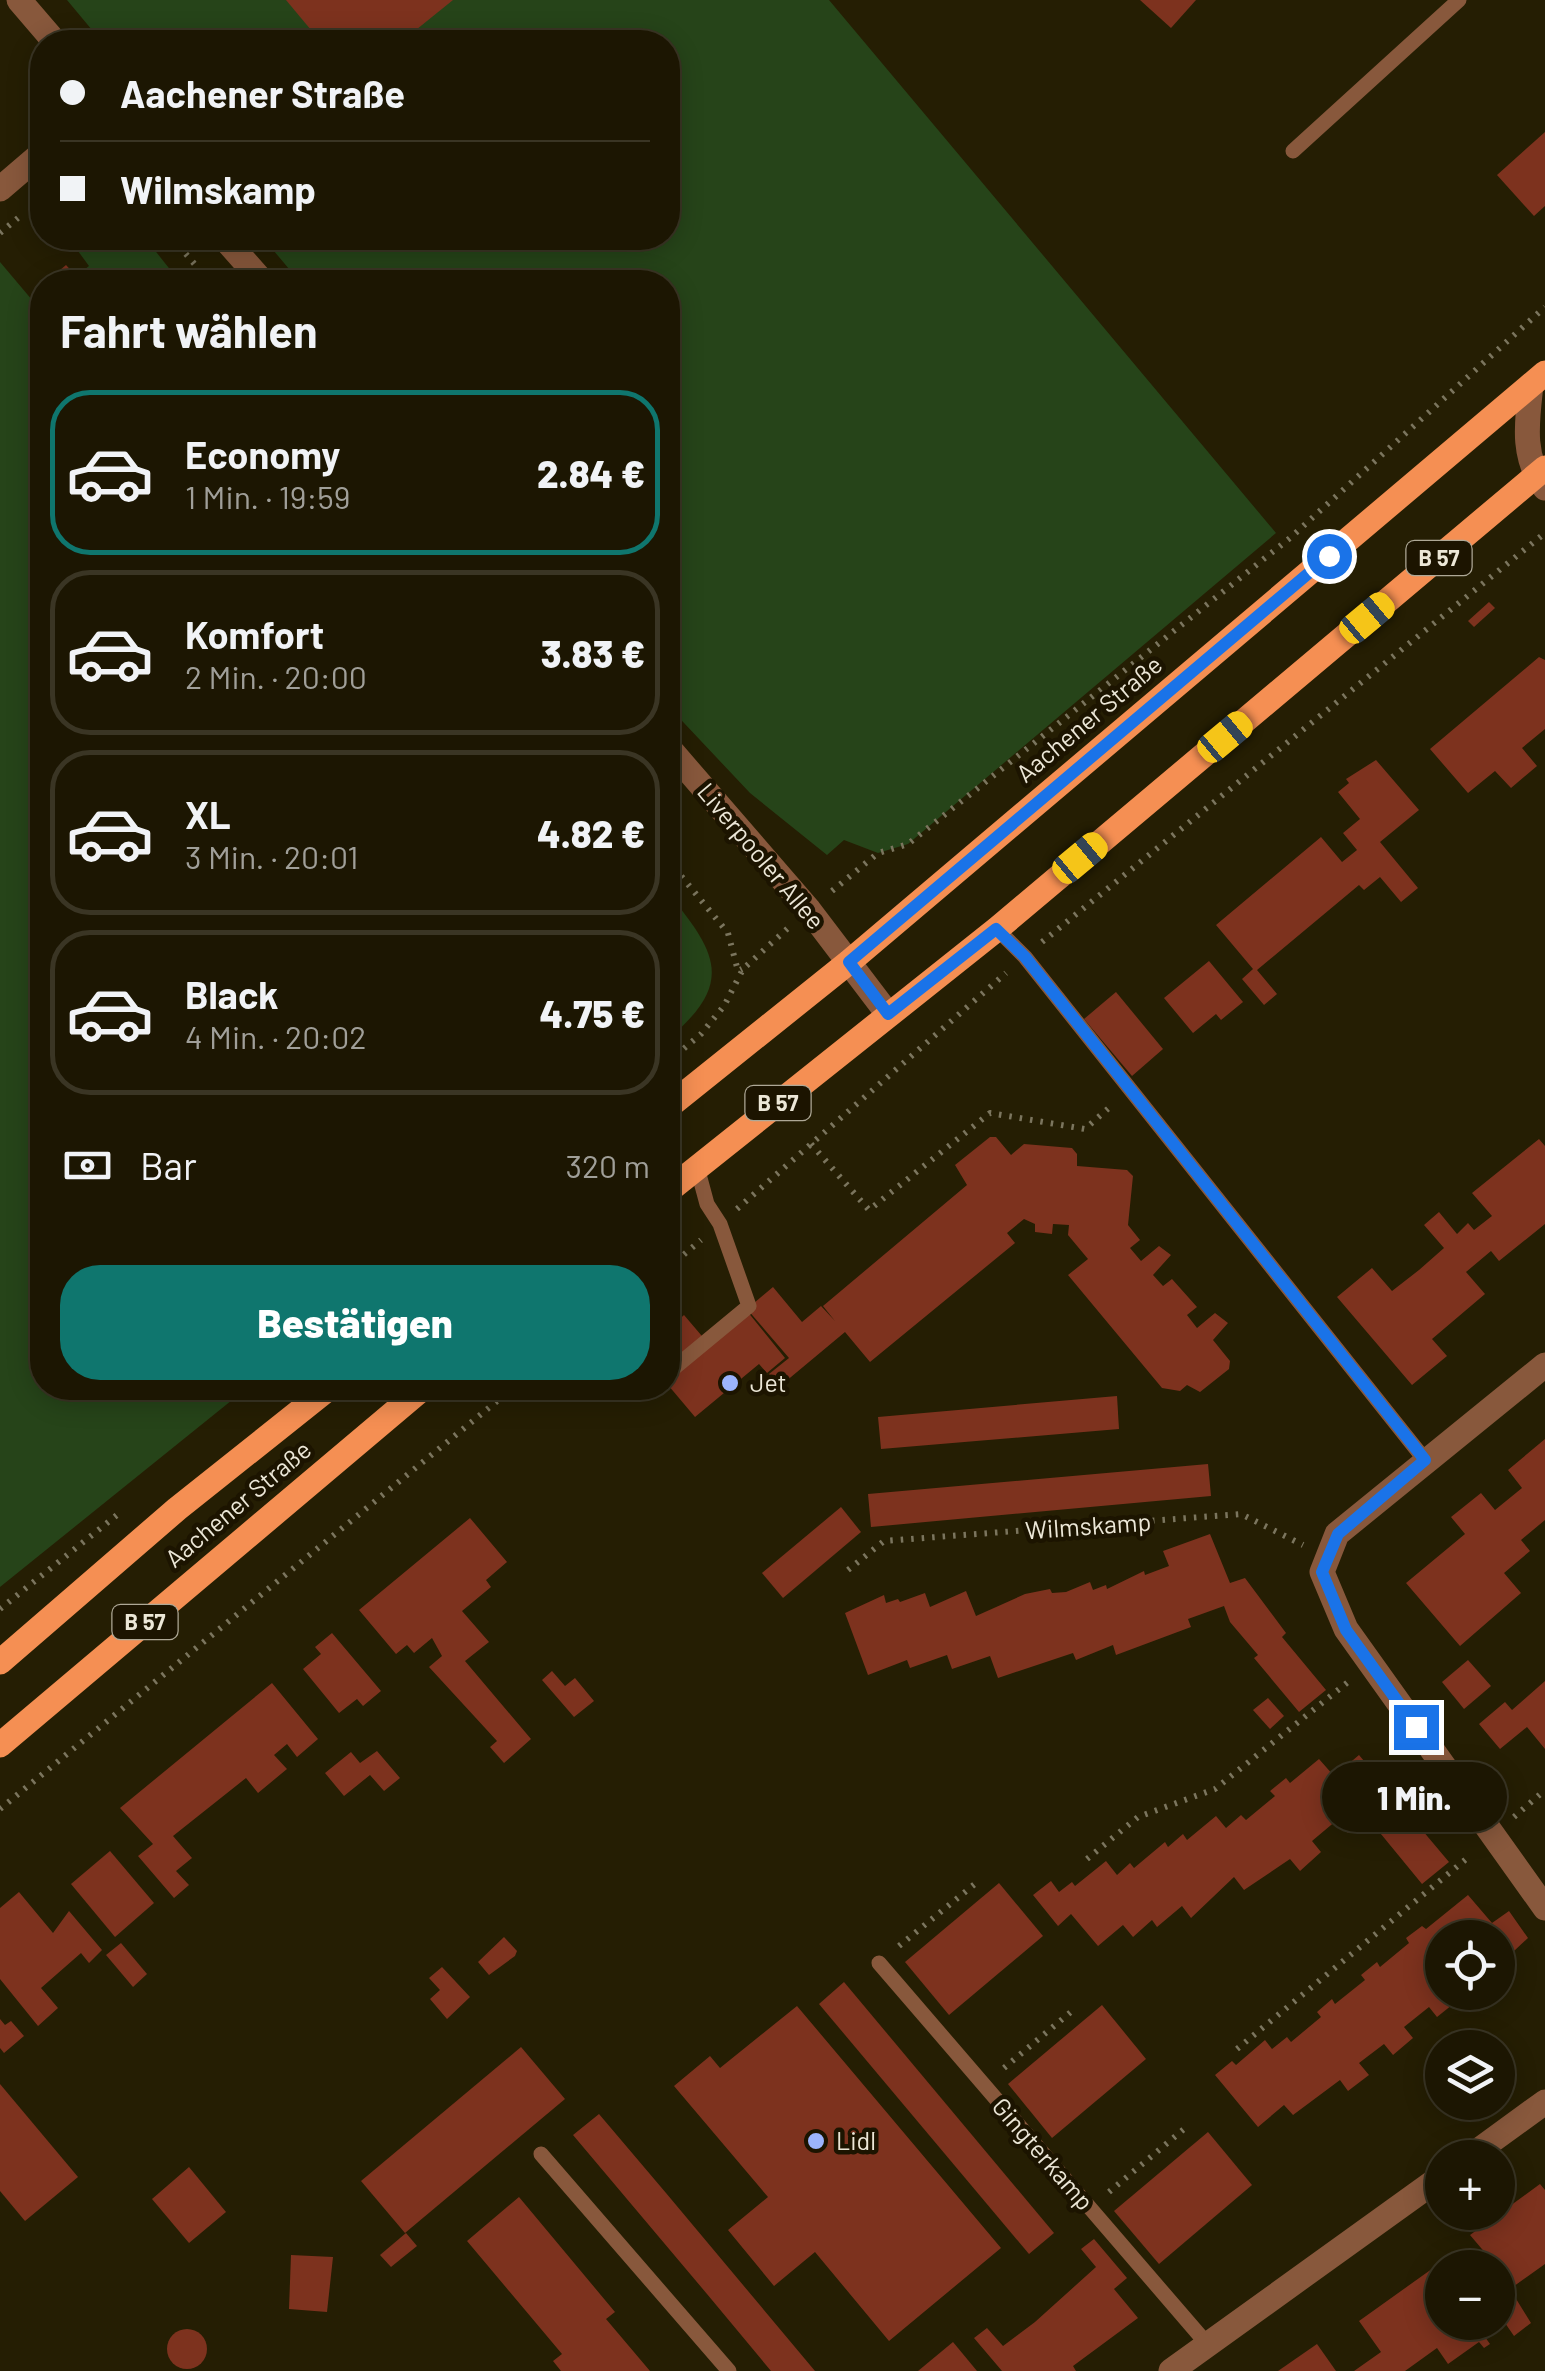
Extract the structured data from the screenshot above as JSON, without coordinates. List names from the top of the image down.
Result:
{
  "streets": {
    "main road": ["B 57", "Aachener Straße"],
    "street": ["Liverpooler Allee"],
    "lane": ["Gingterkamp"],
    "path": ["Wilmskamp"]
  },
  "crossings": [
    ["B 57", "Liverpooler Allee"],
    ["Aachener Straße", "Liverpooler Allee"]
  ],
  "places": ["Jet", "Lidl"],
  "page": {
    "banner": ["Aachener Straße", "Wilmskamp"],
    "heading": "Fahrt wählen",
    "list": [
      {
        "name": "Economy",
        "note": "1 Min. · 19:59",
        "value": "2.84 €"
      },
      {
        "name": "Komfort",
        "note": "2 Min. · 20:00",
        "value": "3.83 €"
      },
      {
        "name": "XL",
        "note": "3 Min. · 20:01",
        "value": "4.82 €"
      },
      {
        "name": "Black",
        "note": "4 Min. · 20:02",
        "value": "4.75 €"
      }
    ],
    "pay": ["Bar", "320 m"],
    "buttons": "Bestätigen",
    "bubble": "1 Min.",
    "map_buttons": ["+", "−"]
  }
}
